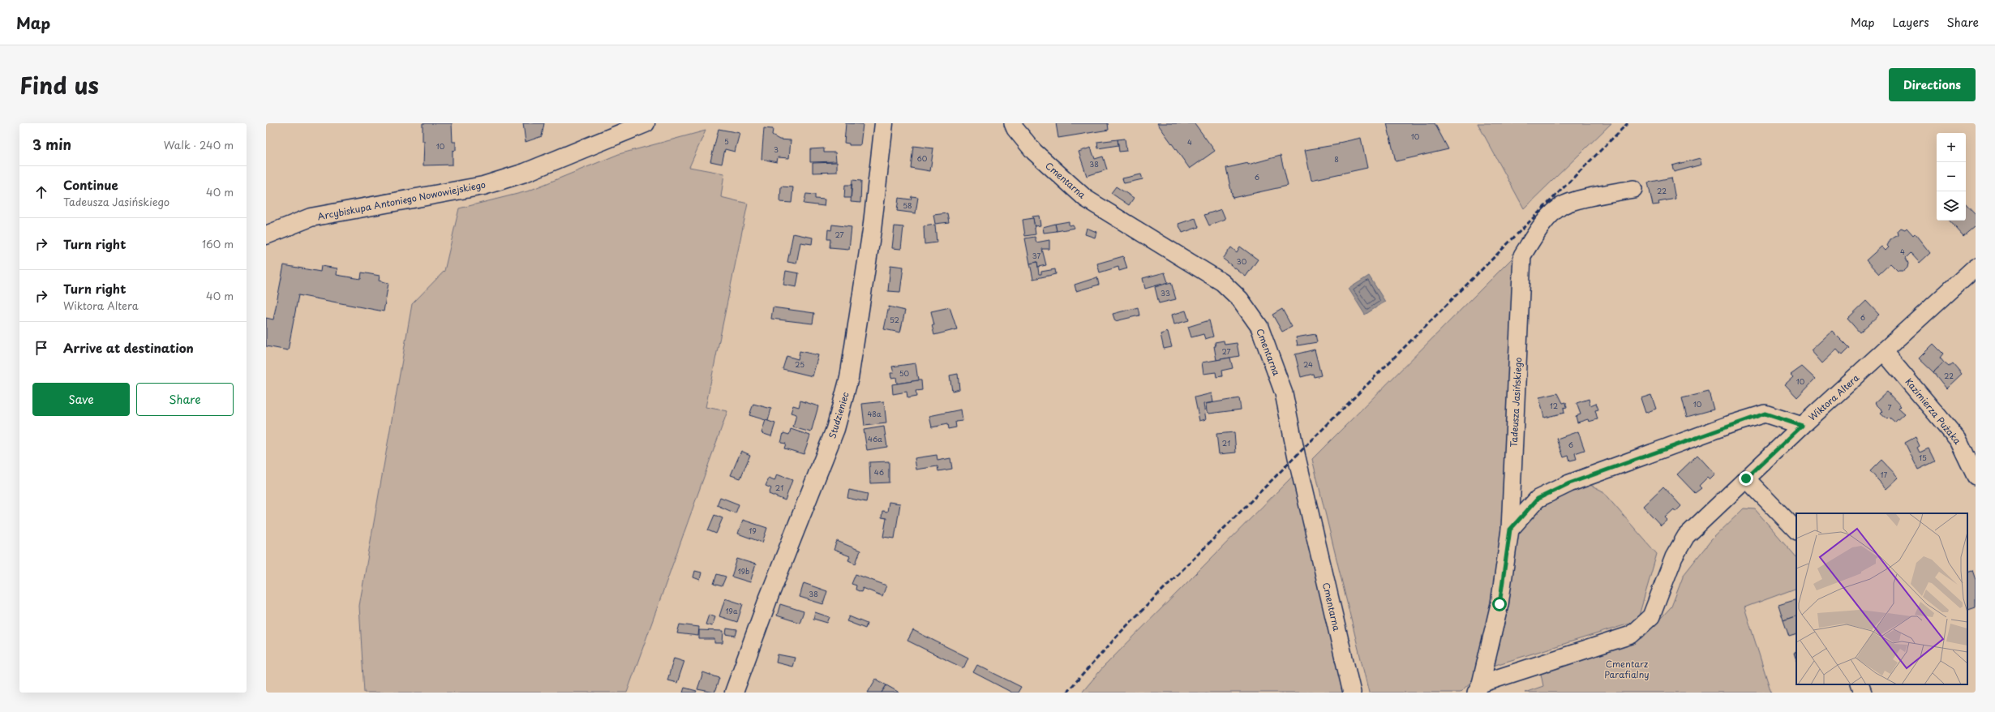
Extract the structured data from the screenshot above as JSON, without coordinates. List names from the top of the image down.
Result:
{
  "streets": {
    "main road": ["Arcybiskupa Antoniego Nowowiejskiego", "Studzieniec"],
    "street": [
      "Cmentarna",
      "Wiktora Altera",
      "Tadeusza Jasińskiego",
      "Kazimierza Pużaka"
    ]
  },
  "crossings": [
    ["Wiktora Altera", "Tadeusza Jasińskiego"],
    ["Wiktora Altera", "Kazimierza Pużaka"]
  ],
  "parks": ["Cmentarz Parafialny"],
  "house_numbers": [
    "10",
    "5",
    "4",
    "10",
    "3",
    "60",
    "8",
    "38",
    "6",
    "22",
    "58",
    "27",
    "4",
    "37",
    "30",
    "33",
    "6",
    "52",
    "27",
    "25",
    "24",
    "50",
    "22",
    "10",
    "10",
    "12",
    "7",
    "48a",
    "46a",
    "21",
    "6",
    "15",
    "46",
    "17",
    "21",
    "19",
    "19b",
    "38",
    "19a"
  ],
  "page": {
    "header": "Map",
    "nav": ["Map", "Layers", "Share"],
    "title": "Find us",
    "buttons": [
      "Directions",
      ["Save", "Share"]
    ],
    "heading": ["3 min", "Walk · 240 m"],
    "map_buttons": ["+", "−"],
    "list": [
      ["Continue", "Tadeusza Jasińskiego", "40 m"],
      ["Turn right", "160 m"],
      ["Turn right", "Wiktora Altera", "40 m"],
      "Arrive at destination"
    ]
  }
}
